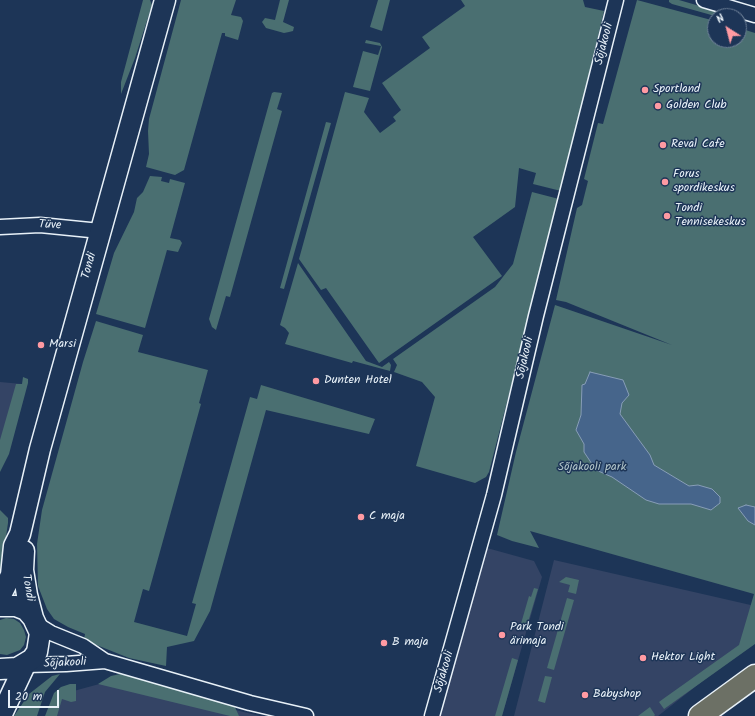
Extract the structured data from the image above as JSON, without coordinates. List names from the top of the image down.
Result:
{
  "streets": {
    "street": ["Sõjakooli", "Tüve", "Tondi"]
  },
  "crossings": [
    ["Sõjakooli", "Tondi"],
    ["Tüve", "Tondi"]
  ],
  "parks": ["Sõjakooli park"],
  "places": [
    "Sportland",
    "Golden Club",
    "Reval Cafe",
    "Forus spordikeskus",
    "Tondi Tennisekeskus",
    "Marsi",
    "Dunten Hotel",
    "C maja",
    "Park Tondi ärimaja",
    "B maja",
    "Hektor Light",
    "Babyshop"
  ],
  "scale_bar": "20 m",
  "north": "top left"
}
